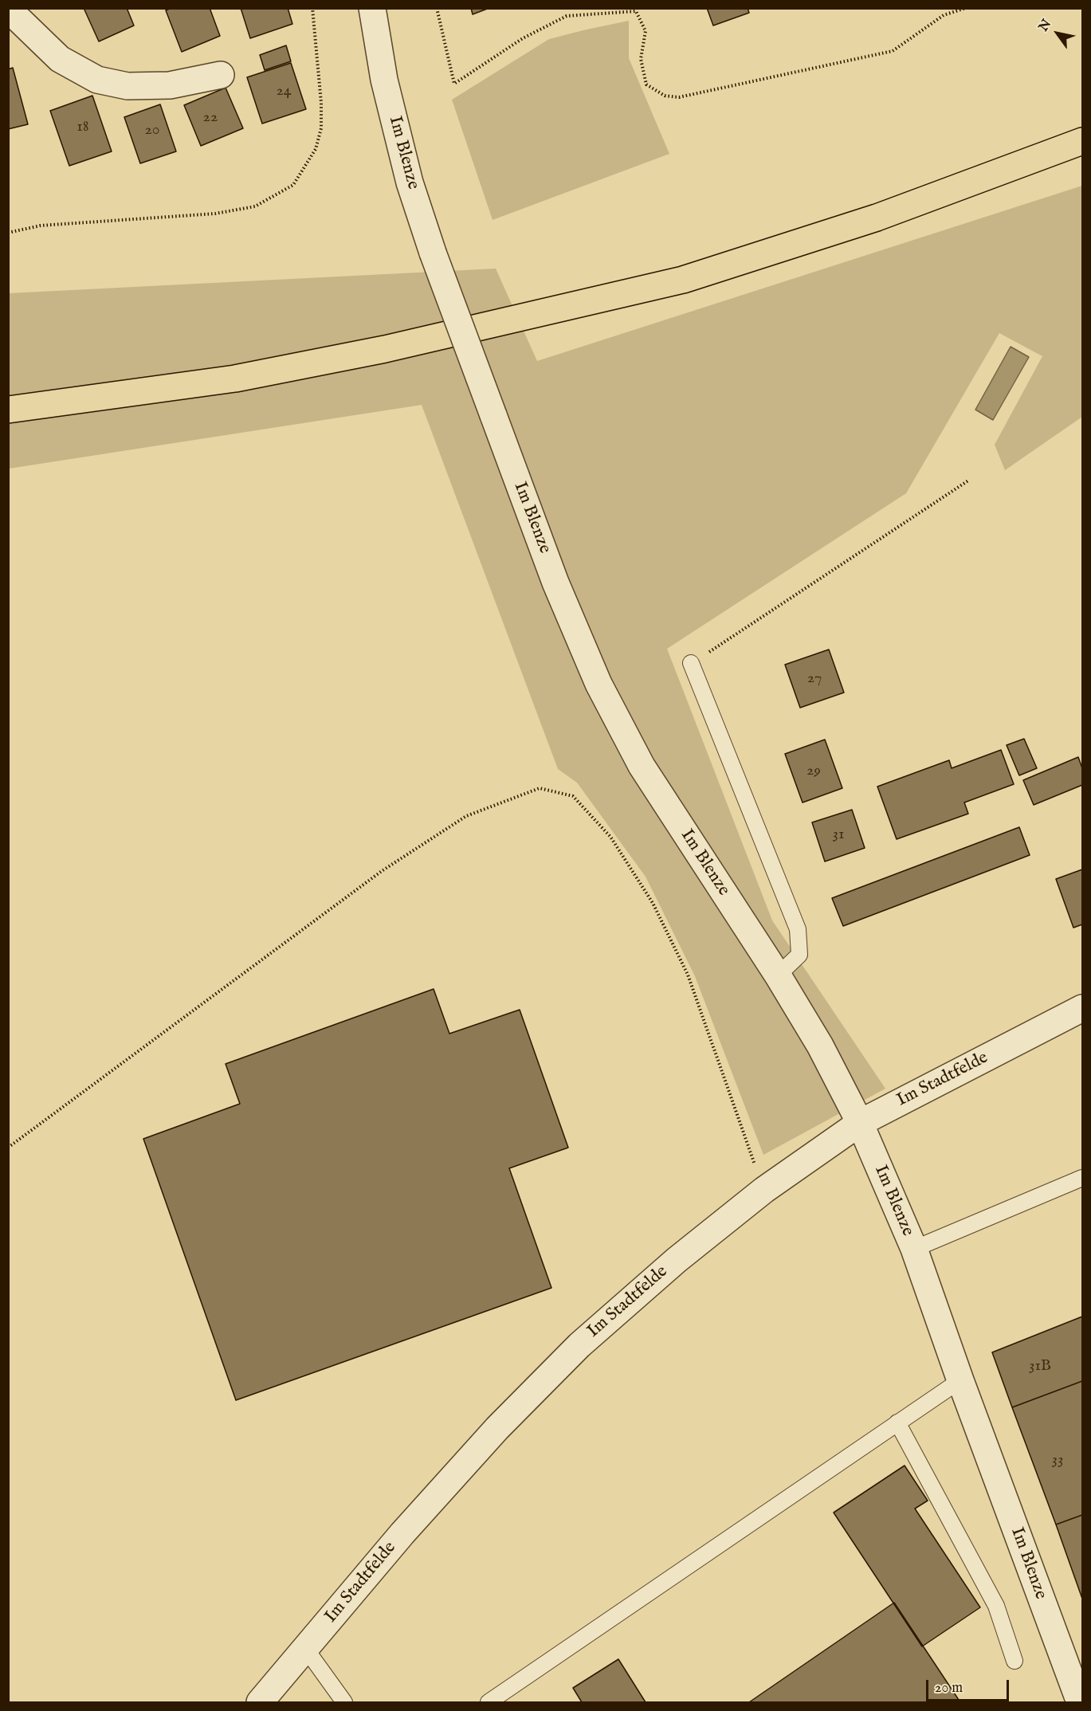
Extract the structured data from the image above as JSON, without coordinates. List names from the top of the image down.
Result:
{
  "streets": {
    "street": ["Im Blenze", "Im Stadtfelde"]
  },
  "crossings": [
    ["Im Blenze", "Im Stadtfelde"]
  ],
  "house_numbers": [
    "24",
    "22",
    "18",
    "20",
    "27",
    "29",
    "31",
    "31B",
    "33"
  ],
  "scale_bar": "20 m",
  "north": "top left"
}
